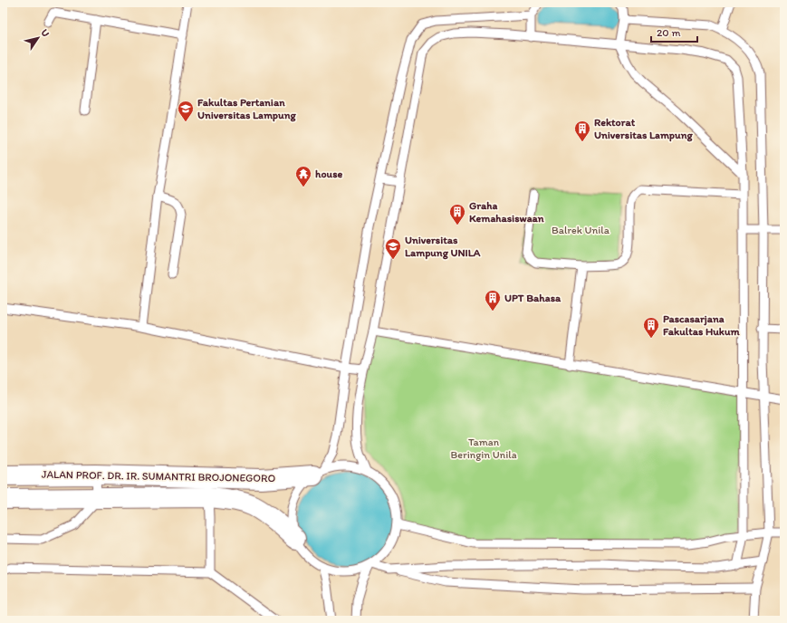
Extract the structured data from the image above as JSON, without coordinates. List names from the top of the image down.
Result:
{
  "streets": {
    "street": ["JALAN PROF. DR. IR. SUMANTRI BROJONEGORO"]
  },
  "parks": ["Balrek Unila", "Taman Beringin Unila"],
  "places": {
    "school or university": ["Fakultas Pertanian Universitas Lampung", "Universitas Lampung UNILA"],
    "building": [
      "Rektorat Universitas Lampung",
      "Graha Kemahasiswaan",
      "UPT Bahasa",
      "Pascasarjana Fakultas Hukum"
    ],
    "temple": ["house"]
  },
  "scale_bar": "20 m",
  "north": "top right"
}
